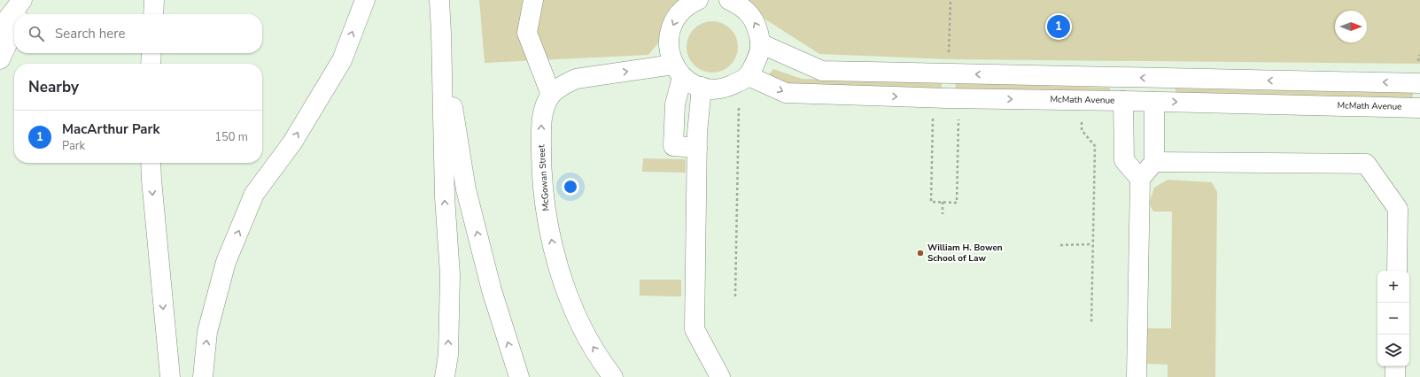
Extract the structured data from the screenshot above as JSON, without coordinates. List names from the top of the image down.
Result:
{
  "streets": {
    "main road": ["McMath Avenue", "McGowan Street"]
  },
  "places": ["William H. Bowen School of Law"],
  "north": "right",
  "page": {
    "pins": "1",
    "search": "Search here",
    "heading": "Nearby",
    "list": [
      {
        "mark": "1",
        "name": "MacArthur Park",
        "note": "Park",
        "value": "150 m"
      }
    ],
    "map_buttons": ["+", "−"]
  }
}
